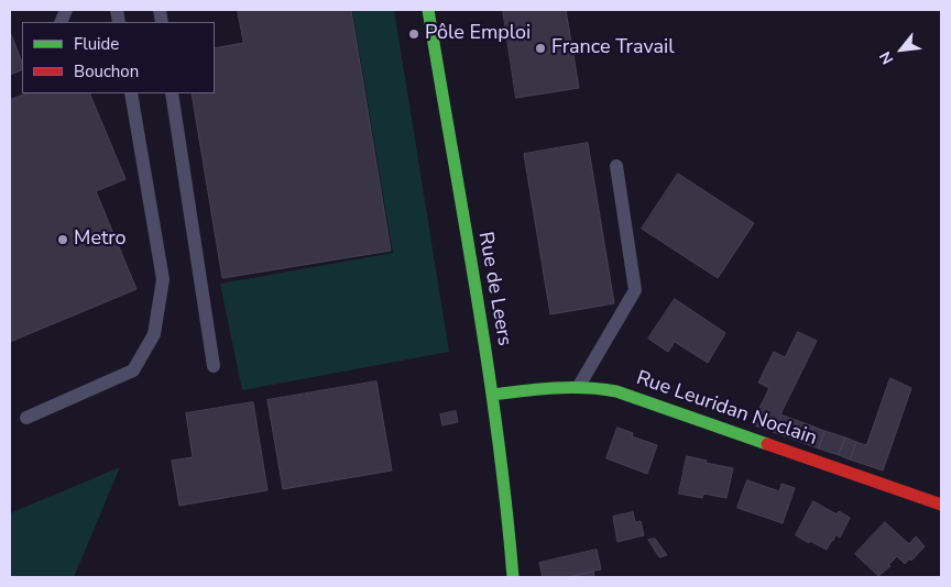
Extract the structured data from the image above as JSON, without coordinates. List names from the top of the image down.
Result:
{
  "streets": {
    "street": ["Rue de Leers", "Rue Leuridan Noclain"]
  },
  "crossings": [
    ["Rue de Leers", "Rue Leuridan Noclain"]
  ],
  "places": ["Pôle Emploi", "France Travail", "Metro"],
  "legend": ["Fluide", "Bouchon"],
  "north": "bottom left"
}
